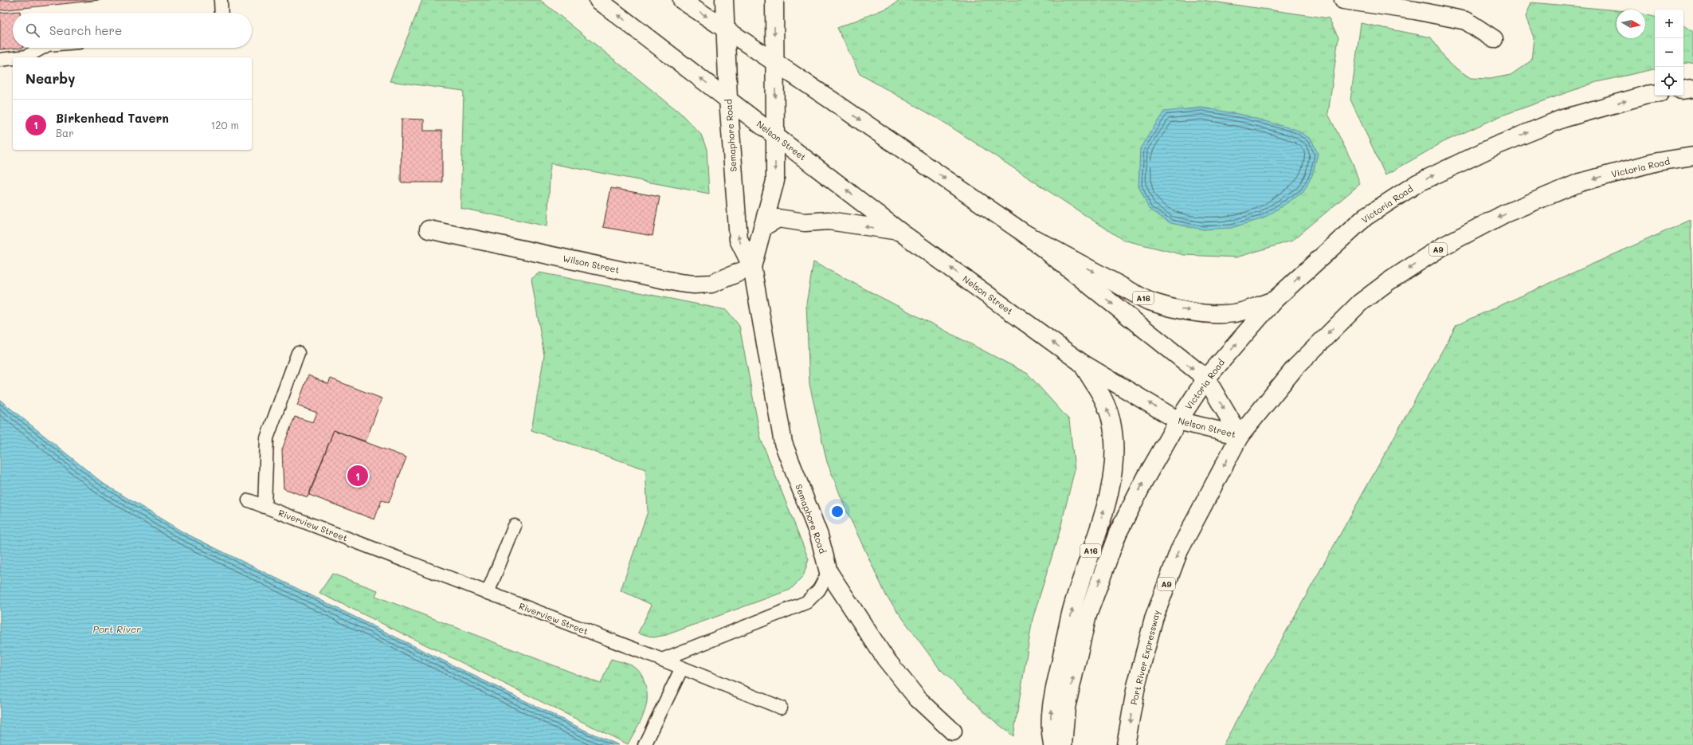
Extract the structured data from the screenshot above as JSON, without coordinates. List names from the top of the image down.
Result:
{
  "streets": {
    "main road": [
      "Semaphore Road",
      "Nelson Street",
      "Victoria Road",
      "A9",
      "Wilson Street",
      "A16",
      "Port River Expressway"
    ],
    "lane": ["Riverview Street"]
  },
  "crossings": [
    ["Semaphore Road", "Nelson Street"],
    ["Semaphore Road", "Wilson Street"],
    ["Nelson Street", "Victoria Road"],
    ["Nelson Street", "A16"],
    ["Nelson Street", "Port River Expressway"],
    ["Victoria Road", "A16"],
    ["Victoria Road", "Port River Expressway"]
  ],
  "water": ["Port River"],
  "north": "right",
  "page": {
    "map_buttons": ["+", "−"],
    "search": "Search here",
    "heading": "Nearby",
    "list": [
      {
        "mark": "1",
        "name": "Birkenhead Tavern",
        "note": "Bar",
        "value": "120 m"
      }
    ],
    "pins": "1"
  }
}
